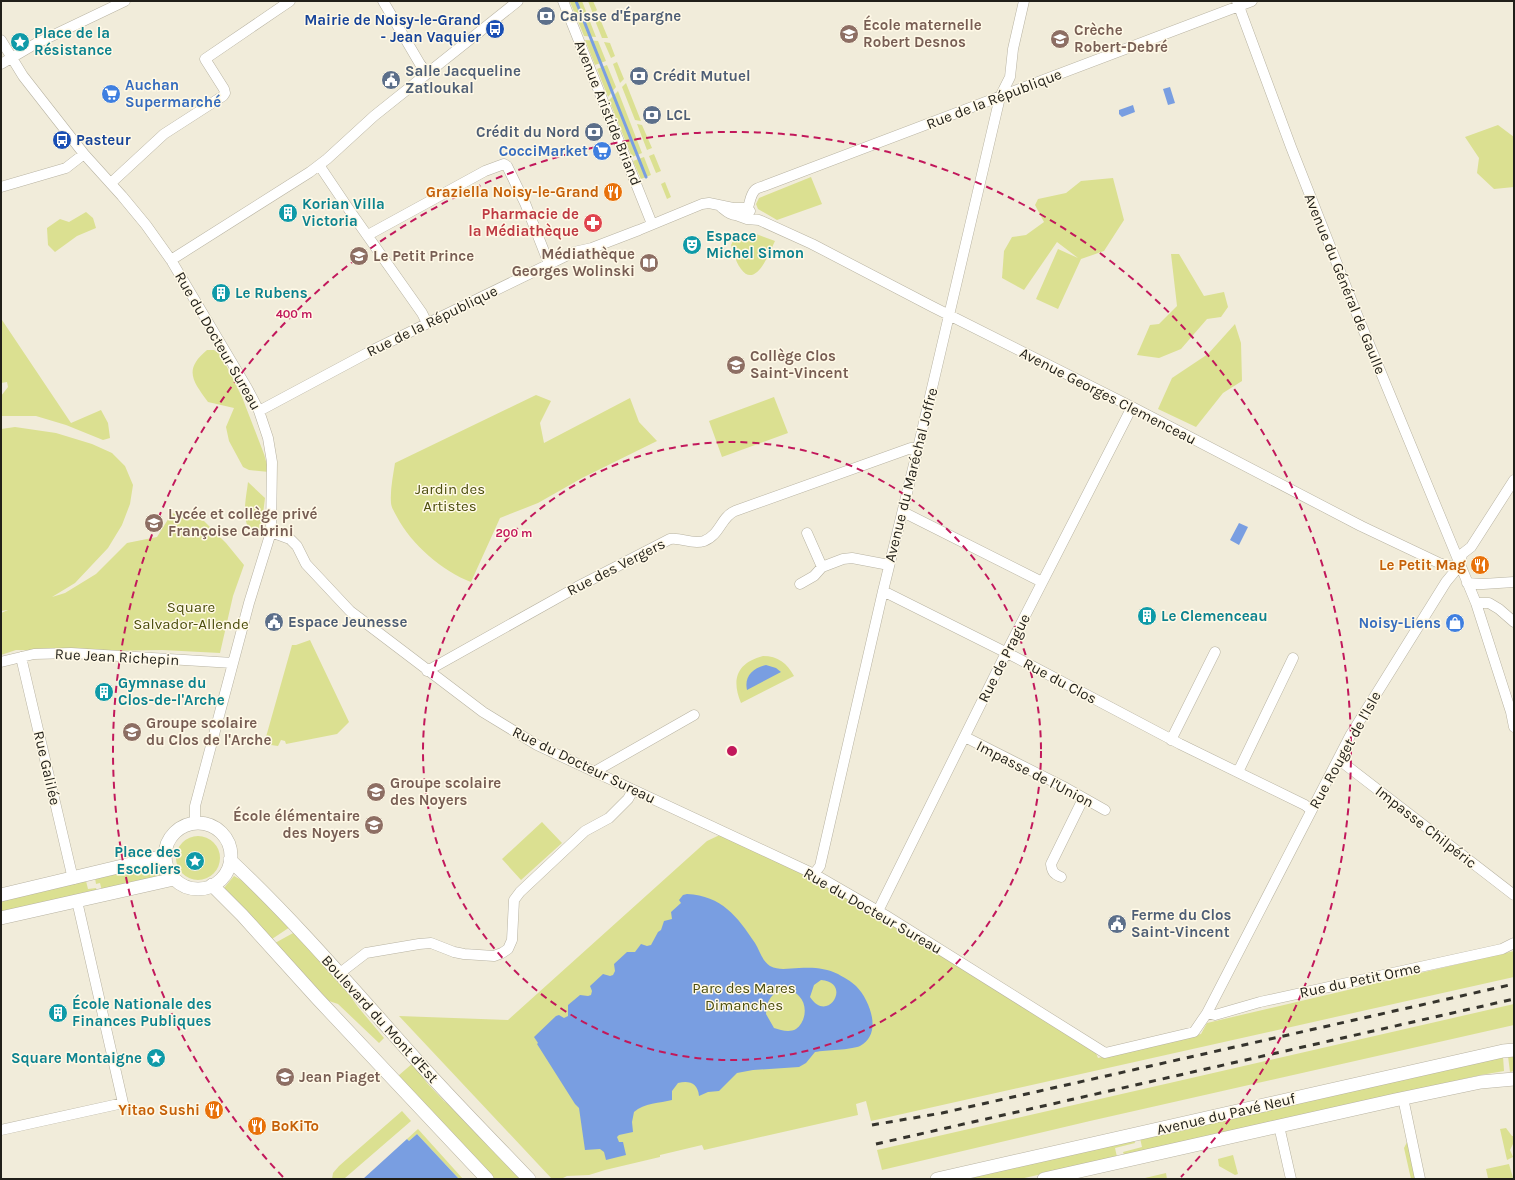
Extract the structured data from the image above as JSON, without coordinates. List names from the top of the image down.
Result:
{
  "streets": {
    "main road": ["Boulevard du Mont d'Est", "Avenue du Pavé Neuf"],
    "street": [
      "Rue de la République",
      "Avenue Aristide Briand",
      "Avenue du Général de Gaulle",
      "Rue du Docteur Sureau",
      "Avenue Georges Clemenceau",
      "Avenue du Maréchal Joffre",
      "Rue des Vergers",
      "Rue Jean Richepin",
      "Rue de Prague",
      "Rue du Clos",
      "Rue Rouget de l'Isle",
      "Rue Galilée",
      "Impasse de l'Union",
      "Impasse Chilpéric",
      "Rue du Petit Orme"
    ]
  },
  "crossings": [
    ["Rue de la République", "Avenue Aristide Briand"],
    ["Rue de la République", "Avenue du Général de Gaulle"],
    ["Rue de la République", "Rue du Docteur Sureau"],
    ["Rue de la République", "Avenue Georges Clemenceau"],
    ["Rue de la République", "Avenue du Maréchal Joffre"],
    ["Avenue du Général de Gaulle", "Avenue Georges Clemenceau"],
    ["Avenue du Général de Gaulle", "Rue Rouget de l'Isle"],
    ["Rue du Docteur Sureau", "Avenue du Maréchal Joffre"],
    ["Rue du Docteur Sureau", "Rue des Vergers"],
    ["Rue du Docteur Sureau", "Rue de Prague"],
    ["Rue du Docteur Sureau", "Rue Rouget de l'Isle"],
    ["Avenue Georges Clemenceau", "Avenue du Maréchal Joffre"],
    ["Avenue Georges Clemenceau", "Rue de Prague"],
    ["Avenue Georges Clemenceau", "Rue Rouget de l'Isle"],
    ["Avenue du Maréchal Joffre", "Rue des Vergers"],
    ["Avenue du Maréchal Joffre", "Rue du Clos"],
    ["Rue Jean Richepin", "Rue Galilée"],
    ["Rue de Prague", "Rue du Clos"],
    ["Rue de Prague", "Impasse de l'Union"],
    ["Rue du Clos", "Rue Rouget de l'Isle"],
    ["Rue Rouget de l'Isle", "Impasse Chilpéric"],
    ["Rue Rouget de l'Isle", "Rue du Petit Orme"]
  ],
  "parks": ["Jardin des Artistes", "Square Salvador-Allende", "Parc des Mares Dimanches"],
  "places": {
    "bank": [
      "Caisse d'Épargne",
      "Crédit Mutuel",
      "LCL",
      "Crédit du Nord"
    ],
    "bus stop": ["Mairie de Noisy-le-Grand - Jean Vaquier", "Pasteur"],
    "school or university": [
      "École maternelle Robert Desnos",
      "Crèche Robert-Debré",
      "Le Petit Prince",
      "Collège Clos Saint-Vincent",
      "Lycée et collège privé Françoise Cabrini",
      "Groupe scolaire du Clos de l'Arche",
      "Groupe scolaire des Noyers",
      "École élémentaire des Noyers",
      "Jean Piaget"
    ],
    "place": ["Place de la Résistance", "Place des Escoliers", "Square Montaigne"],
    "public building": ["Salle Jacqueline Zatloukal", "Espace Jeunesse", "Ferme du Clos Saint-Vincent"],
    "supermarket": ["Auchan Supermarché", "CocciMarket"],
    "restaurant": [
      "Graziella Noisy-le-Grand",
      "Le Petit Mag",
      "Yitao Sushi",
      "BoKiTo"
    ],
    "building": [
      "Korian Villa Victoria",
      "Le Rubens",
      "Le Clemenceau",
      "Gymnase du Clos-de-l'Arche",
      "École Nationale des Finances Publiques"
    ],
    "pharmacy": ["Pharmacie de la Médiathèque"],
    "theatre": ["Espace Michel Simon"],
    "library": ["Médiathèque Georges Wolinski"],
    "shop": ["Noisy-Liens"]
  },
  "rings": ["400 m", "200 m"]
}
